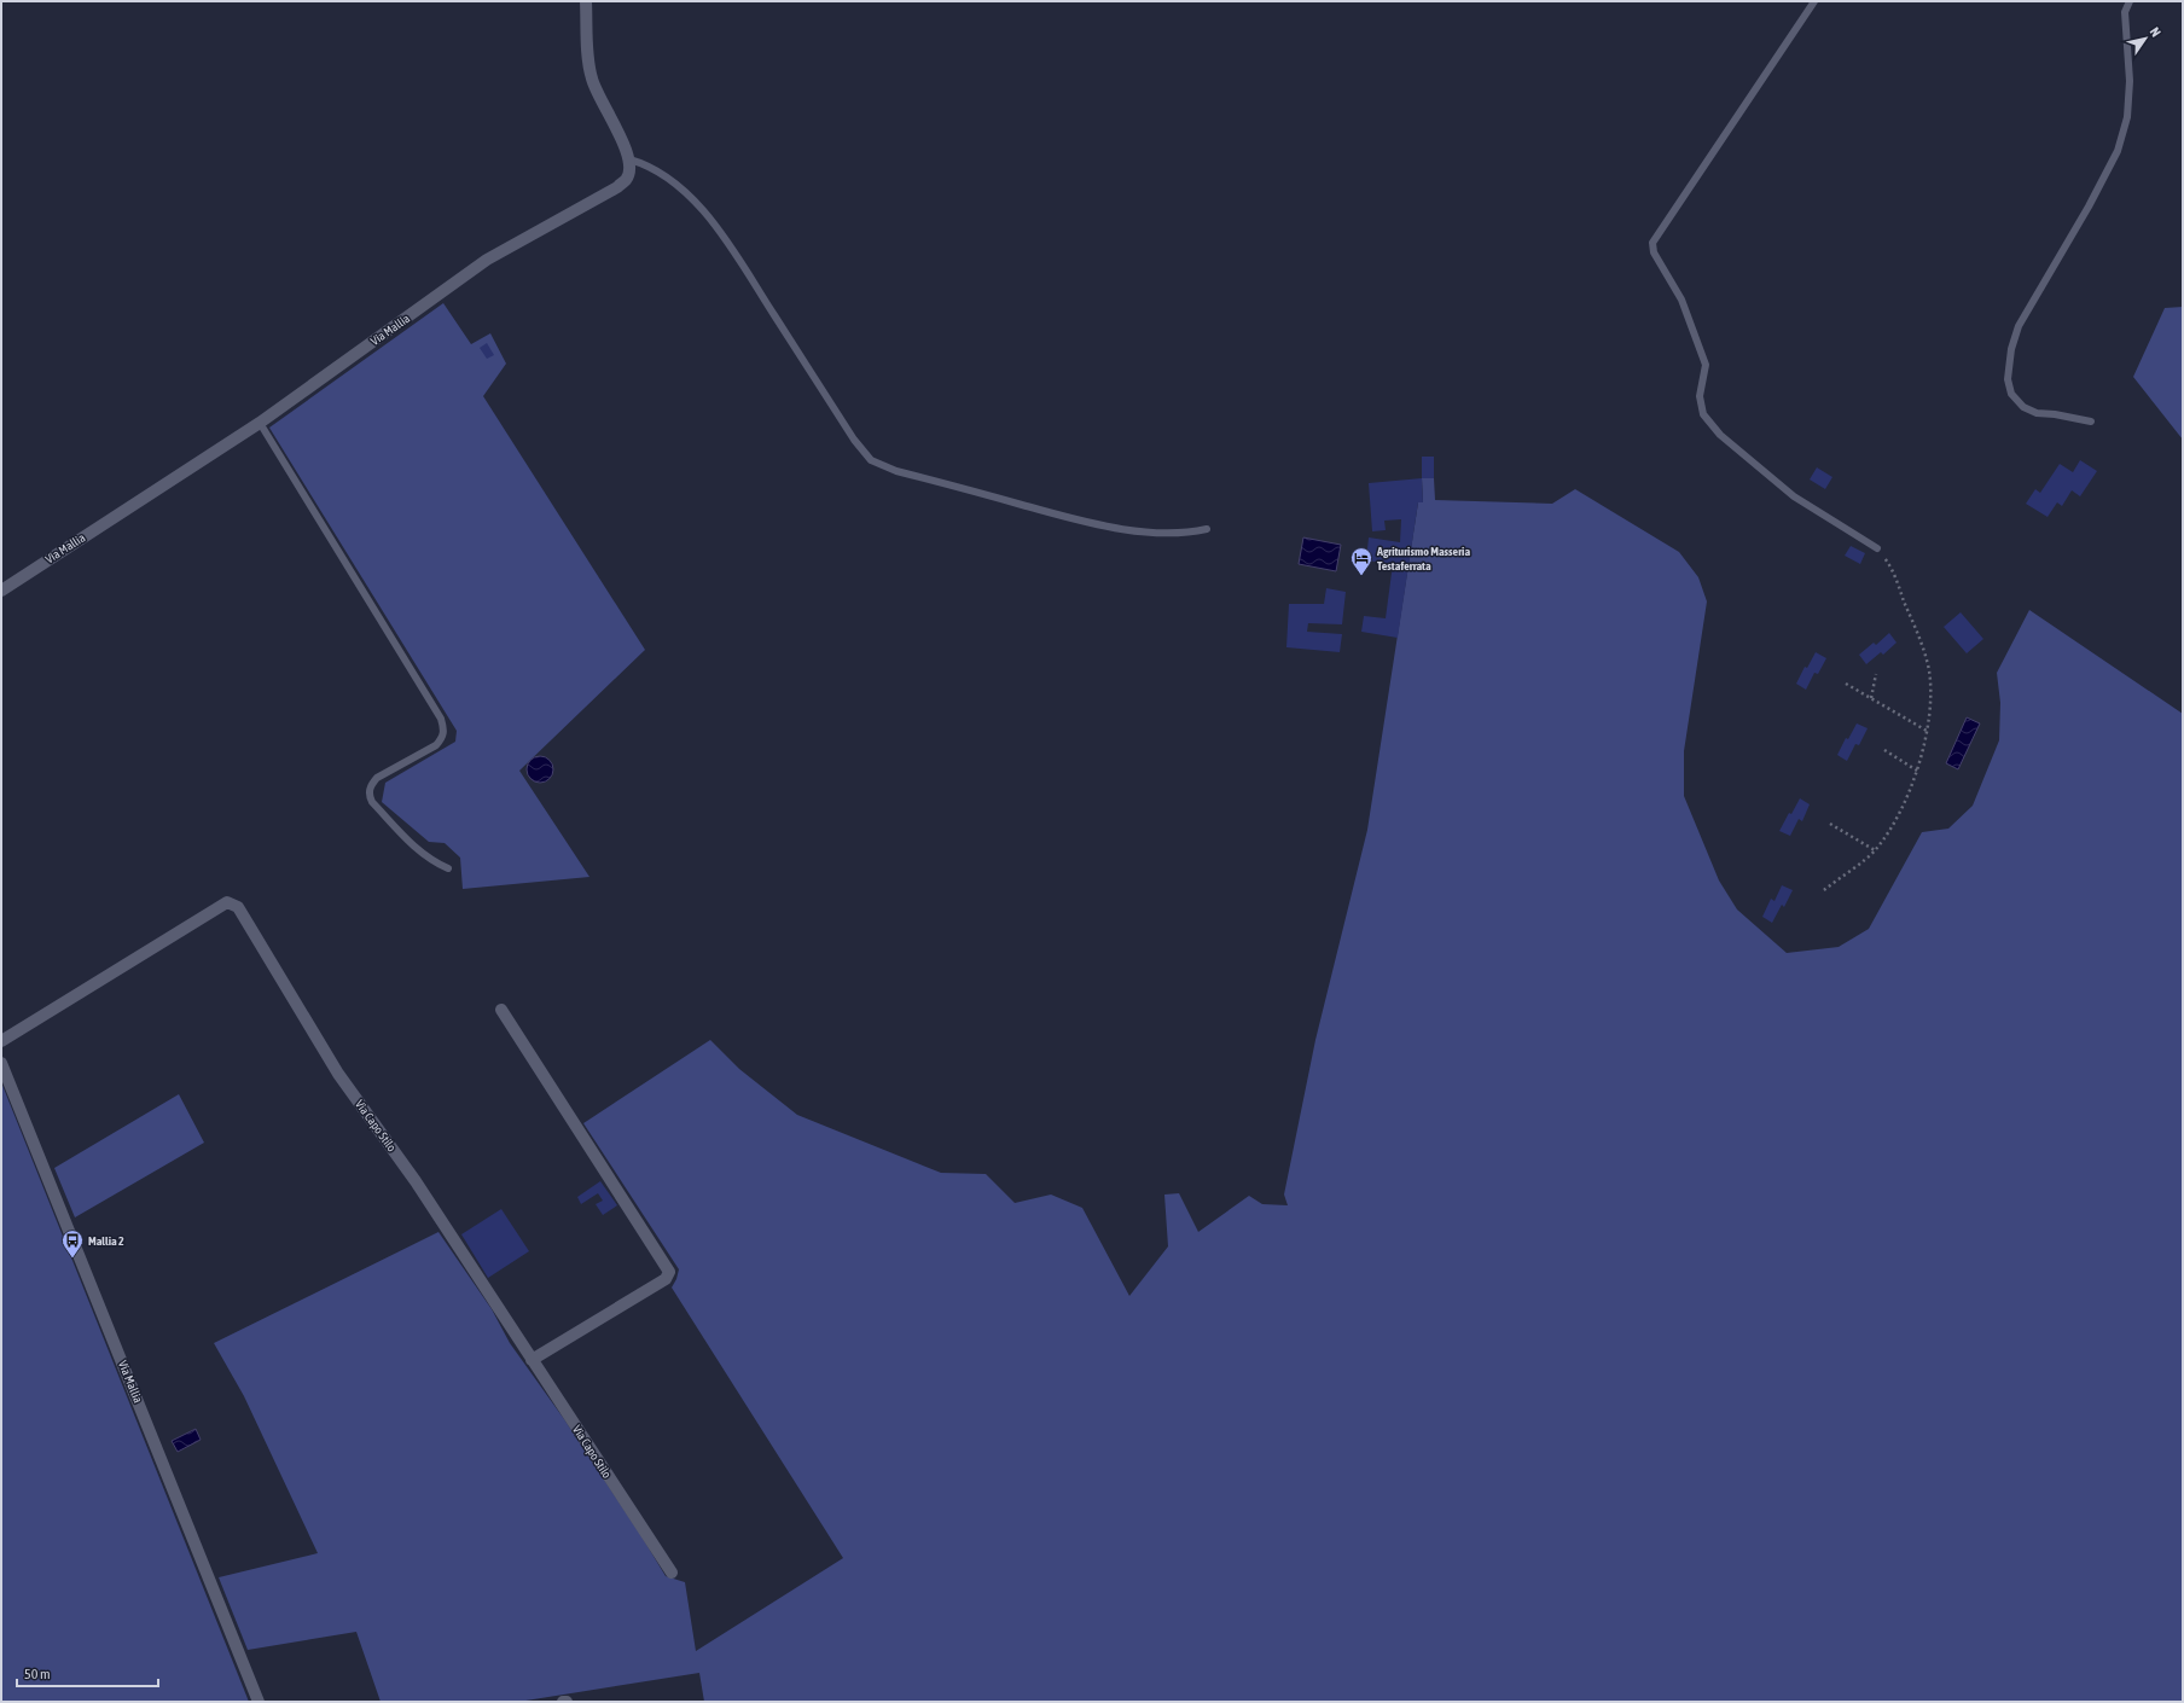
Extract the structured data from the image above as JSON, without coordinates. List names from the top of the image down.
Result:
{
  "streets": {
    "street": ["Via Mallia", "Via Capo Stilo"]
  },
  "places": {
    "hotel": ["Agriturismo Masseria Testaferrata"],
    "bus stop": ["Mallia 2"]
  },
  "scale_bar": "50 m",
  "north": "top right"
}
